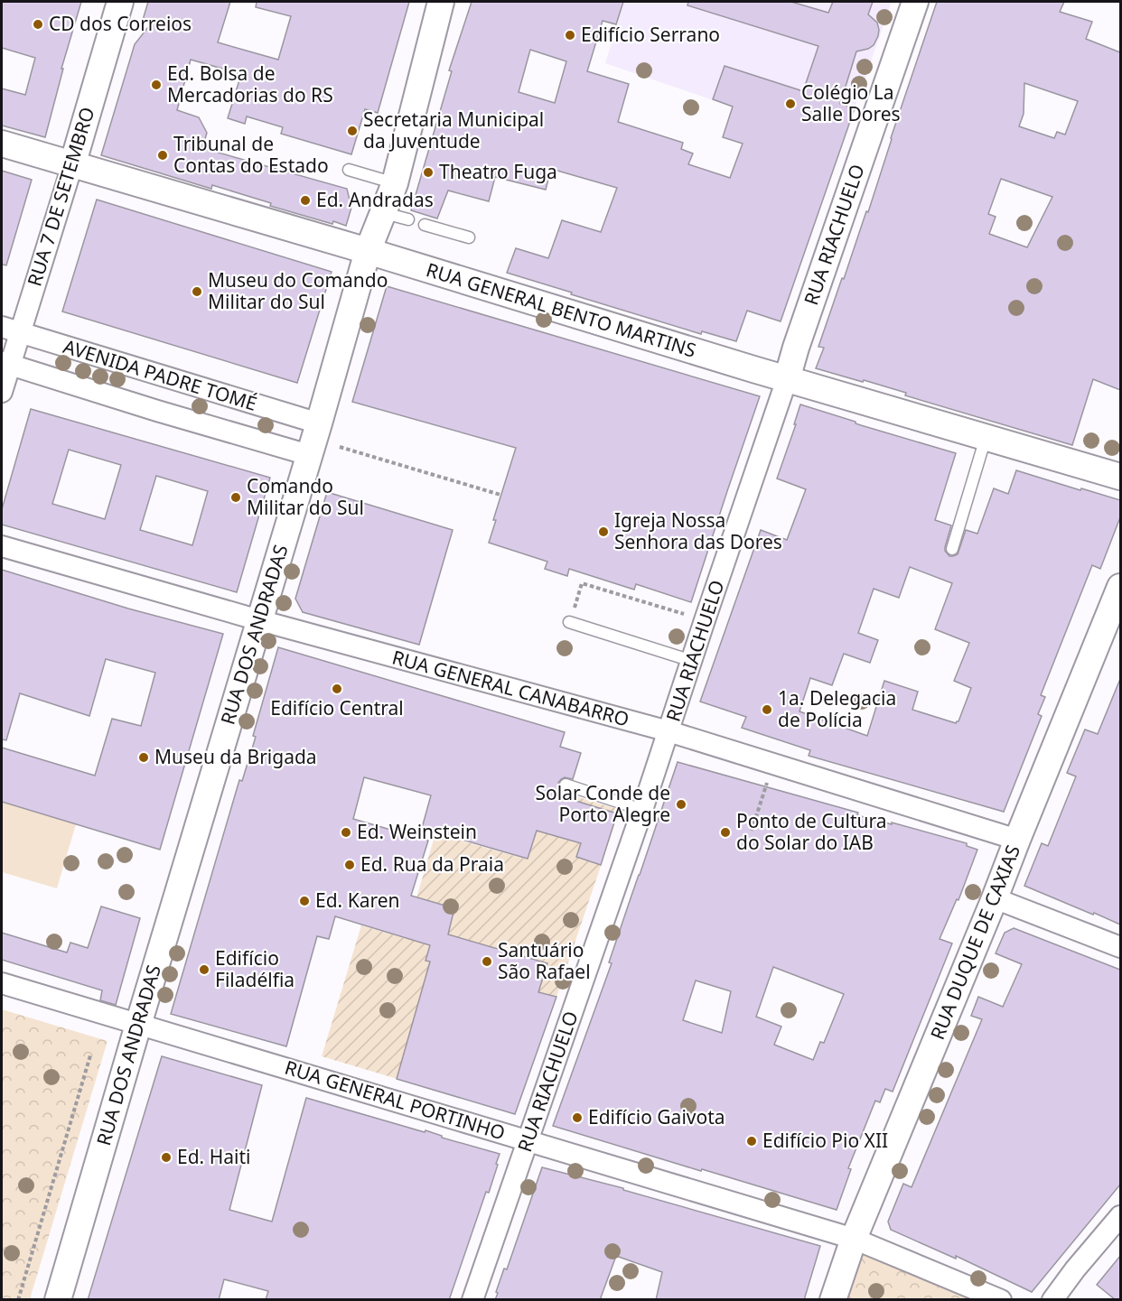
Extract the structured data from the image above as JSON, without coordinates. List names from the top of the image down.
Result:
{
  "streets": {
    "street": [
      "RUA 7 DE SETEMBRO",
      "RUA RIACHUELO",
      "RUA GENERAL BENTO MARTINS",
      "AVENIDA PADRE TOMÉ",
      "RUA DOS ANDRADAS",
      "RUA GENERAL CANABARRO",
      "RUA DUQUE DE CAXIAS",
      "RUA GENERAL PORTINHO"
    ]
  },
  "crossings": [
    ["RUA 7 DE SETEMBRO", "RUA GENERAL BENTO MARTINS"],
    ["RUA 7 DE SETEMBRO", "AVENIDA PADRE TOMÉ"],
    ["RUA RIACHUELO", "RUA GENERAL BENTO MARTINS"],
    ["RUA RIACHUELO", "RUA GENERAL CANABARRO"],
    ["RUA RIACHUELO", "RUA GENERAL PORTINHO"],
    ["RUA GENERAL BENTO MARTINS", "RUA DOS ANDRADAS"],
    ["AVENIDA PADRE TOMÉ", "RUA DOS ANDRADAS"],
    ["RUA DOS ANDRADAS", "RUA GENERAL CANABARRO"],
    ["RUA DOS ANDRADAS", "RUA GENERAL PORTINHO"],
    ["RUA GENERAL CANABARRO", "RUA DUQUE DE CAXIAS"],
    ["RUA DUQUE DE CAXIAS", "RUA GENERAL PORTINHO"]
  ],
  "places": [
    "CD dos Correios",
    "Edifício Serrano",
    "Ed. Bolsa de Mercadorias do RS",
    "Colégio La Salle Dores",
    "Secretaria Municipal da Juventude",
    "Tribunal de Contas do Estado",
    "Theatro Fuga",
    "Ed. Andradas",
    "Museu do Comando Militar do Sul",
    "Comando Militar do Sul",
    "Igreja Nossa Senhora das Dores",
    "Edifício Central",
    "1a. Delegacia de Polícia",
    "Museu da Brigada",
    "Solar Conde de Porto Alegre",
    "Ed. Weinstein",
    "Ponto de Cultura do Solar do IAB",
    "Ed. Rua da Praia",
    "Ed. Karen",
    "Santuário São Rafael",
    "Edifício Filadélfia",
    "Edifício Gaivota",
    "Edifício Pio XII",
    "Ed. Haiti"
  ]
}
